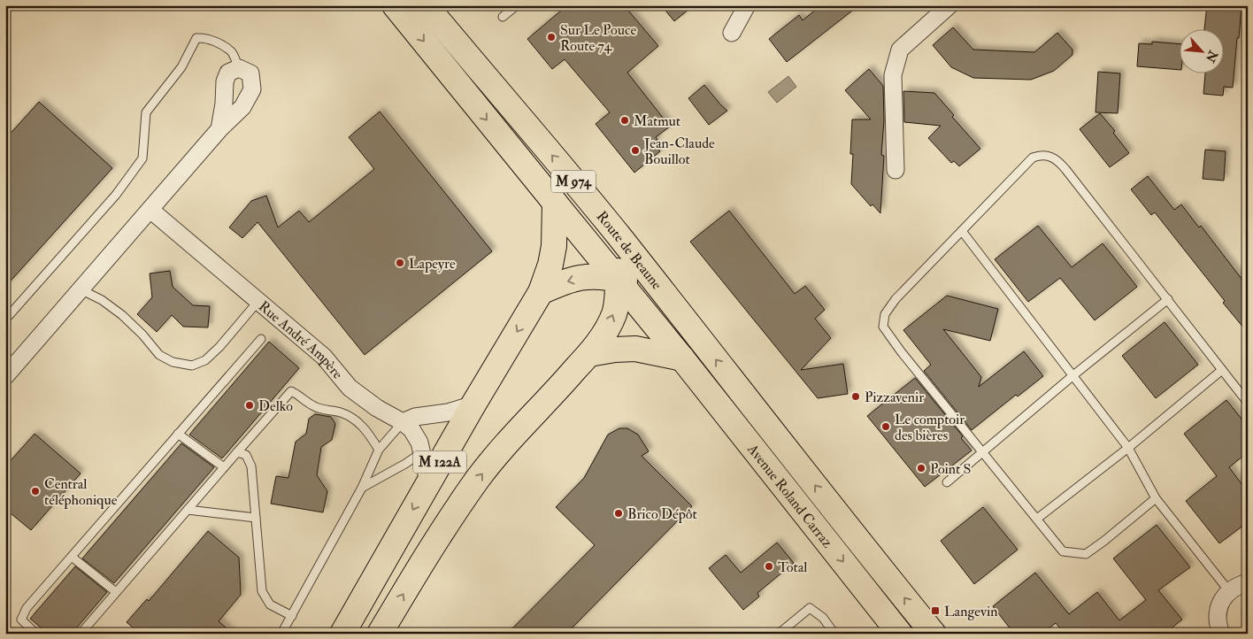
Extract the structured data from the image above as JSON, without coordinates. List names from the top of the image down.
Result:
{
  "streets": {
    "main road": [
      "M 974",
      "Route de Beaune",
      "M 122A",
      "Avenue Roland Carraz"
    ],
    "street": ["Rue André Ampère"]
  },
  "crossings": [
    ["Route de Beaune", "M 122A"],
    ["Route de Beaune", "Avenue Roland Carraz"],
    ["Rue André Ampère", "M 122A"]
  ],
  "places": {
    "other": [
      "Sur Le Pouce Route 74",
      "Matmut",
      "Jean-Claude Bouillot",
      "Lapeyre",
      "Pizzavenir",
      "Delko",
      "Le comptoir des bières",
      "Point S",
      "Central téléphonique",
      "Brico Dépôt",
      "Total"
    ],
    "transit": ["Langevin"]
  },
  "north": "bottom right"
}
